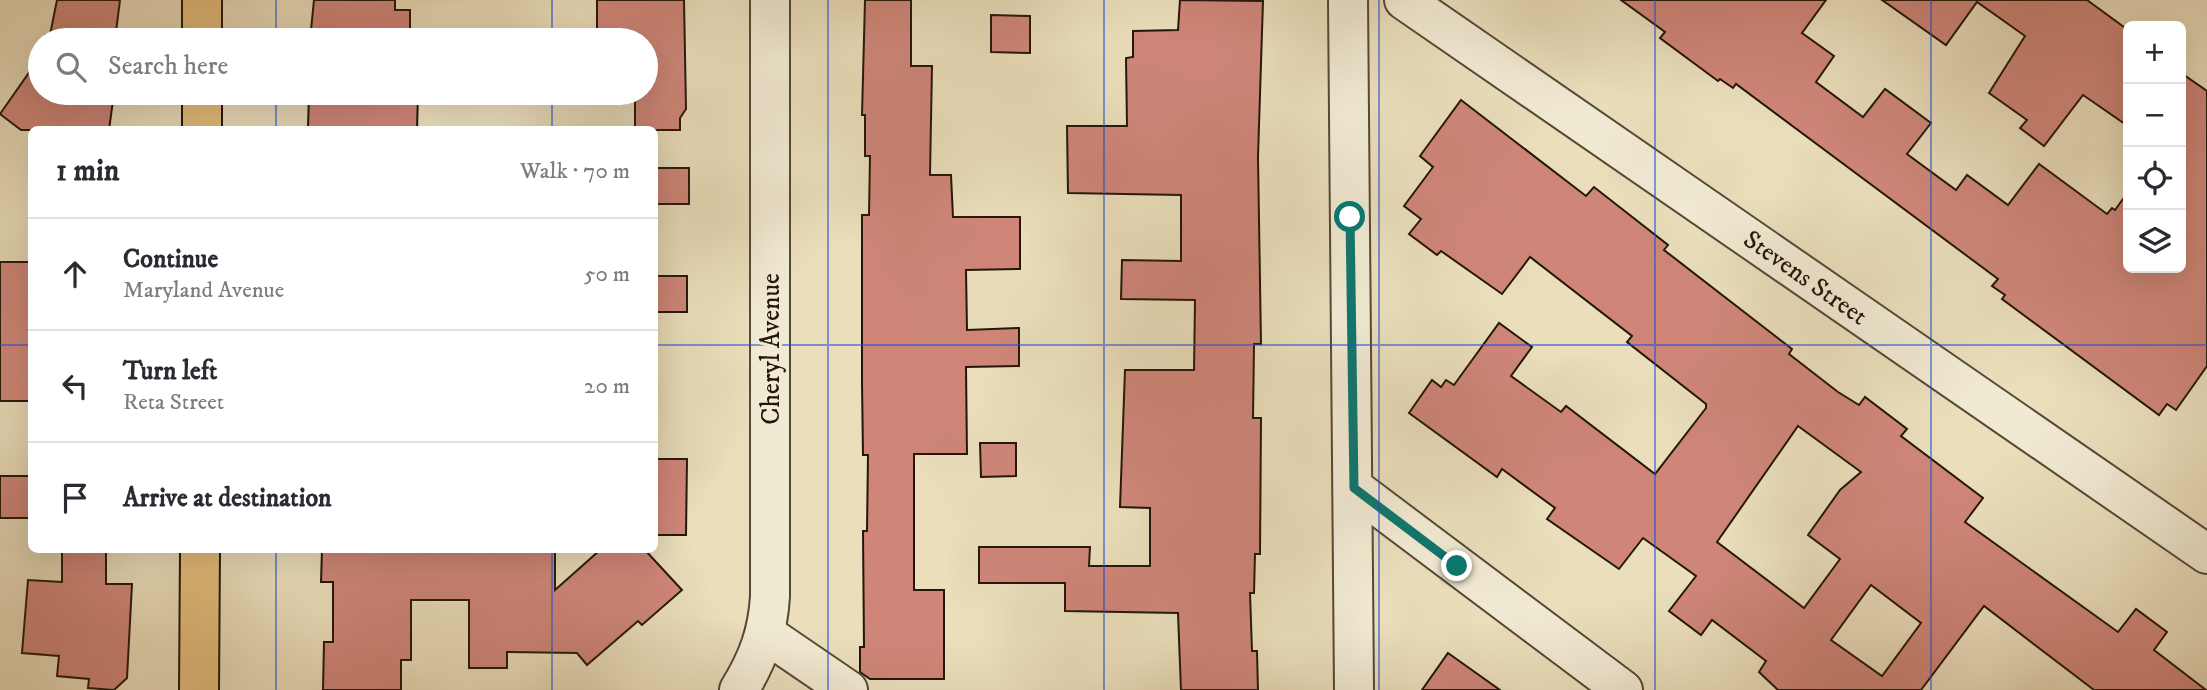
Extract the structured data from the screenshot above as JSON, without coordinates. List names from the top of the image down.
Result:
{
  "streets": {
    "street": ["Stevens Street", "Cheryl Avenue"]
  },
  "page": {
    "map_buttons": ["+", "−"],
    "search": "Search here",
    "heading": ["1 min", "Walk · 70 m"],
    "list": [
      ["Continue", "Maryland Avenue", "50 m"],
      ["Turn left", "Reta Street", "20 m"],
      "Arrive at destination"
    ]
  }
}
